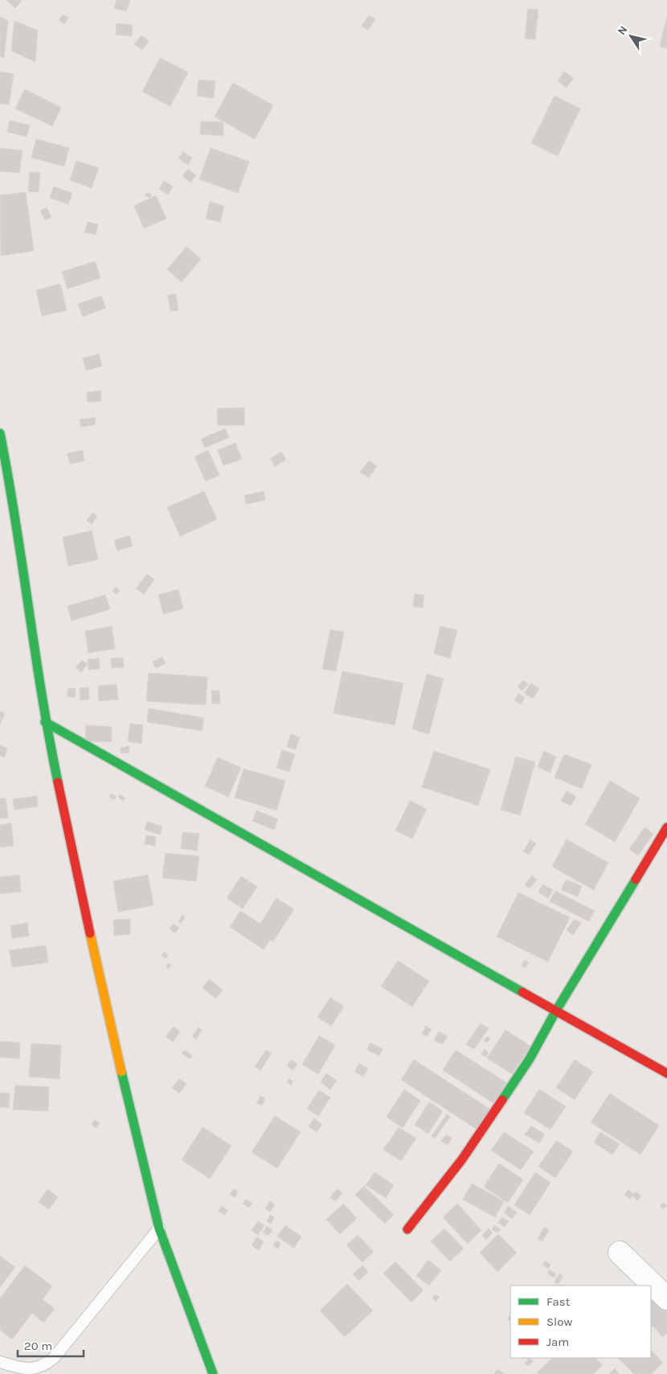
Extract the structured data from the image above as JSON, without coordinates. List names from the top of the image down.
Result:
{
  "legend": ["Fast", "Slow", "Jam"],
  "scale_bar": "20 m",
  "north": "top left"
}
